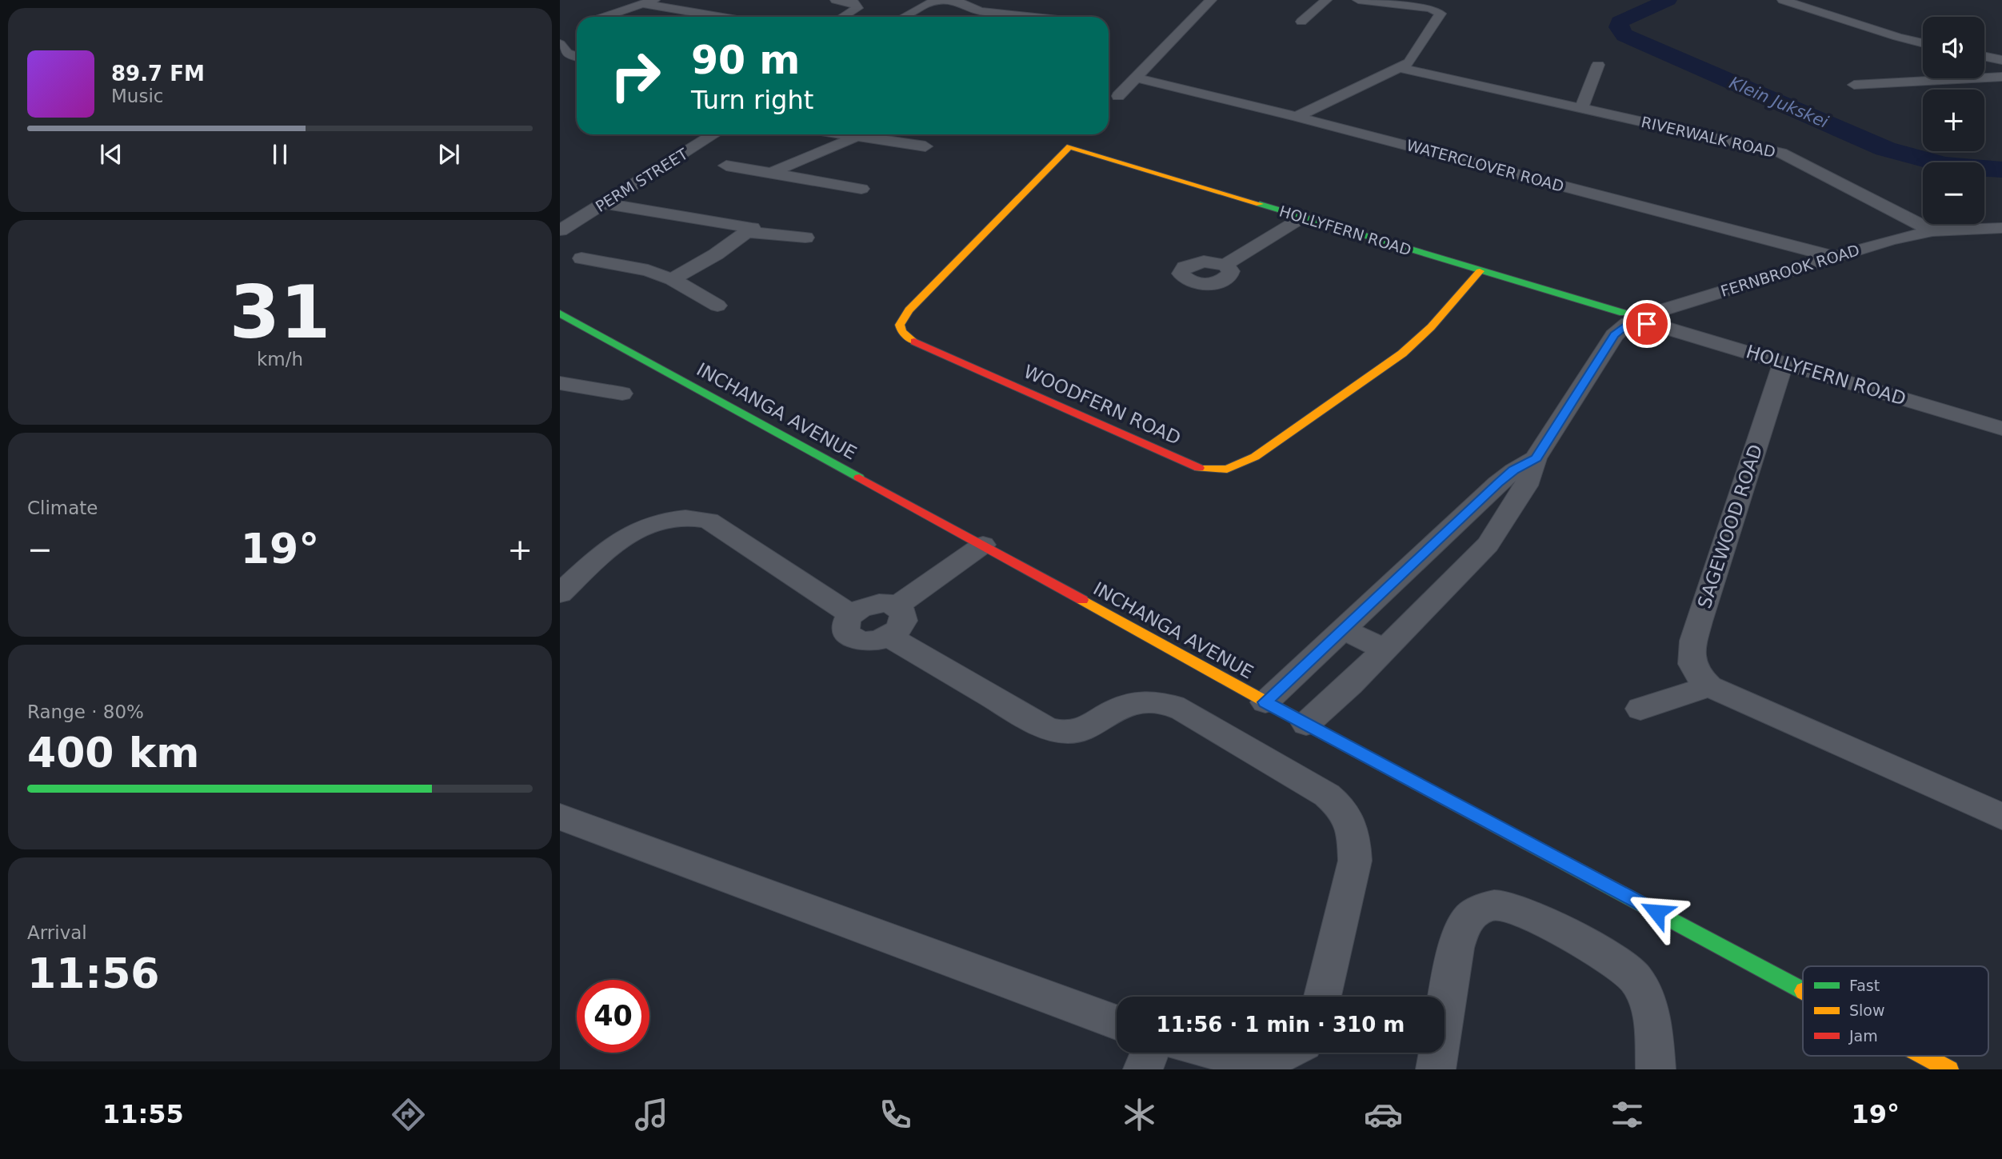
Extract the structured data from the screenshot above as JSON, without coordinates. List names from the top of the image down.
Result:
{
  "streets": {
    "street": [
      "RIVERWALK ROAD",
      "WATERCLOVER ROAD",
      "PERM STREET",
      "HOLLYFERN ROAD",
      "FERNBROOK ROAD",
      "WOODFERN ROAD",
      "INCHANGA AVENUE",
      "SAGEWOOD ROAD"
    ]
  },
  "crossings": [
    ["RIVERWALK ROAD", "FERNBROOK ROAD"],
    ["WATERCLOVER ROAD", "FERNBROOK ROAD"],
    ["HOLLYFERN ROAD", "FERNBROOK ROAD"],
    ["HOLLYFERN ROAD", "WOODFERN ROAD"],
    ["HOLLYFERN ROAD", "SAGEWOOD ROAD"]
  ],
  "water": ["Klein Jukskei"],
  "legend": ["Fast", "Slow", "Jam"],
  "page": {
    "map_buttons": ["+", "−"],
    "turn": ["90 m", "Turn right"],
    "song": ["89.7 FM", "Music"],
    "tile": [
      ["31", "km/h"],
      "Climate",
      ["Range · 80%", "400 km"],
      ["Arrival", "11:56"]
    ],
    "heat": ["−", "19°", "+"],
    "limit": "40",
    "trip": "11:56 · 1 min · 310 m",
    "tabs": ["11:55", "19°"]
  }
}
